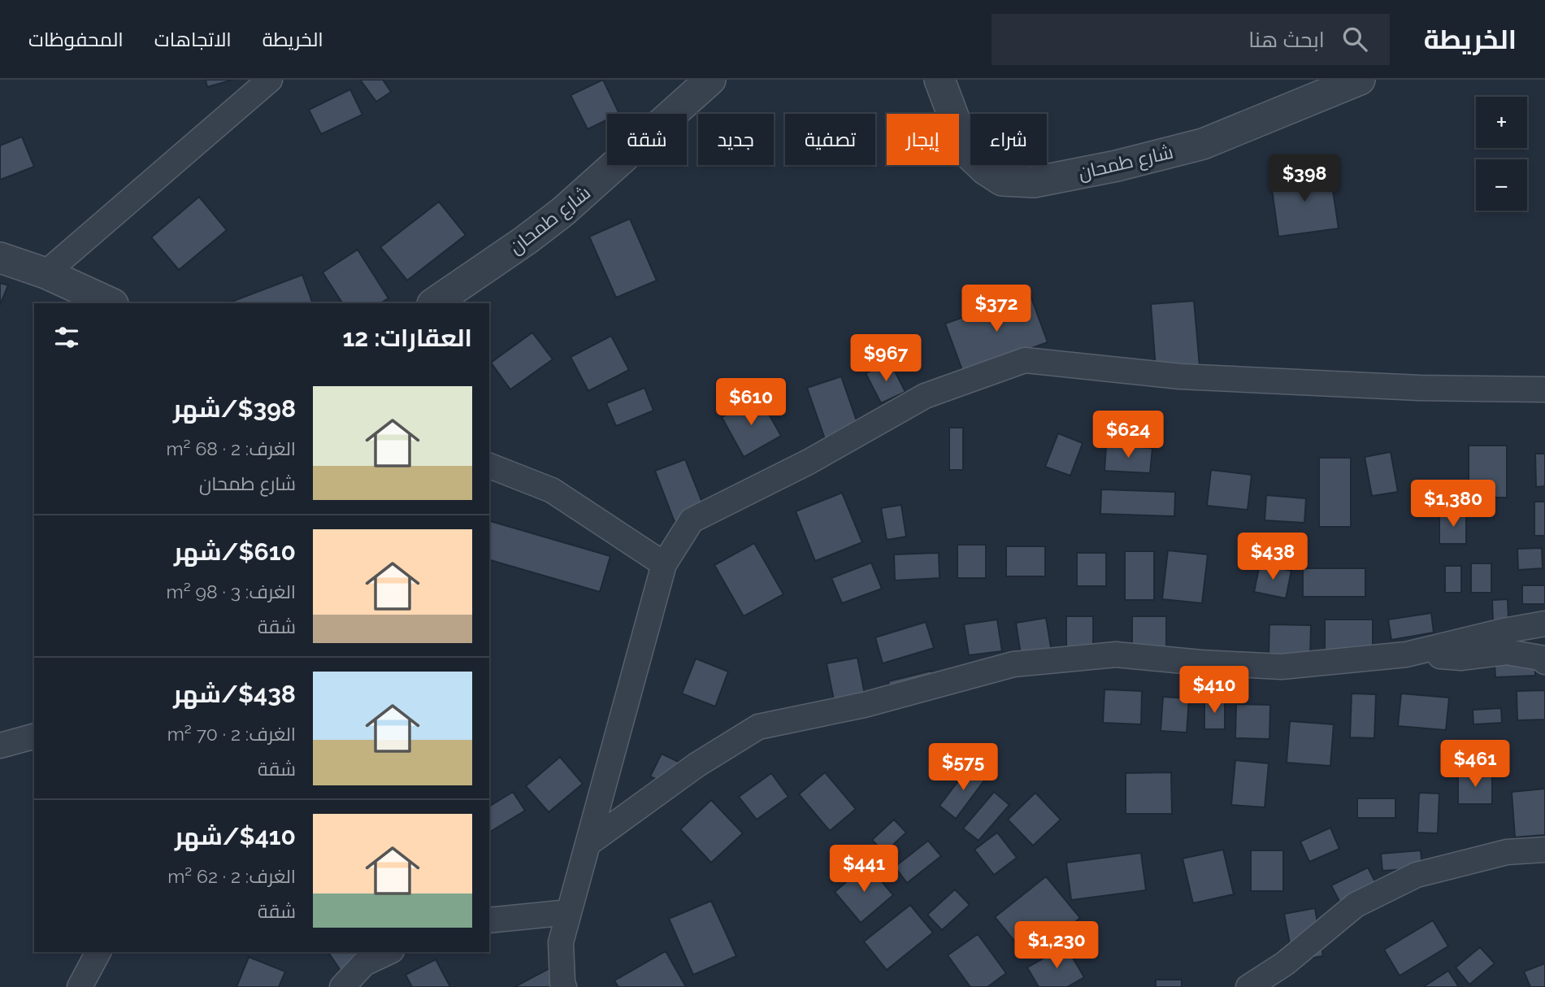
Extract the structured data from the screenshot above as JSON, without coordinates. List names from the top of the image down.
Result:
{
  "streets": {
    "street": ["شارع طمحان"]
  },
  "page": {
    "header": "الخريطة",
    "search": "ابحث هنا",
    "nav": ["الخريطة", "الاتجاهات", "المحفوظات"],
    "map_buttons": ["+", "−"],
    "chip": [
      "شراء",
      "إيجار",
      "تصفية",
      "جديد",
      "شقة"
    ],
    "price": [
      "$398",
      "$372",
      "$967",
      "$610",
      "$624",
      "$1,380",
      "$438",
      "$410",
      "$461",
      "$575",
      "$441",
      "$1,230"
    ],
    "heading": "العقارات: 12",
    "list": [
      {
        "name": "$398/شهر",
        "note": "الغرف: 2 · 68 m² · شارع طمحان"
      },
      {
        "name": "$610/شهر",
        "note": "الغرف: 3 · 98 m² · شقة"
      },
      {
        "name": "$438/شهر",
        "note": "الغرف: 2 · 70 m² · شقة"
      },
      {
        "name": "$410/شهر",
        "note": "الغرف: 2 · 62 m² · شقة"
      }
    ]
  }
}
